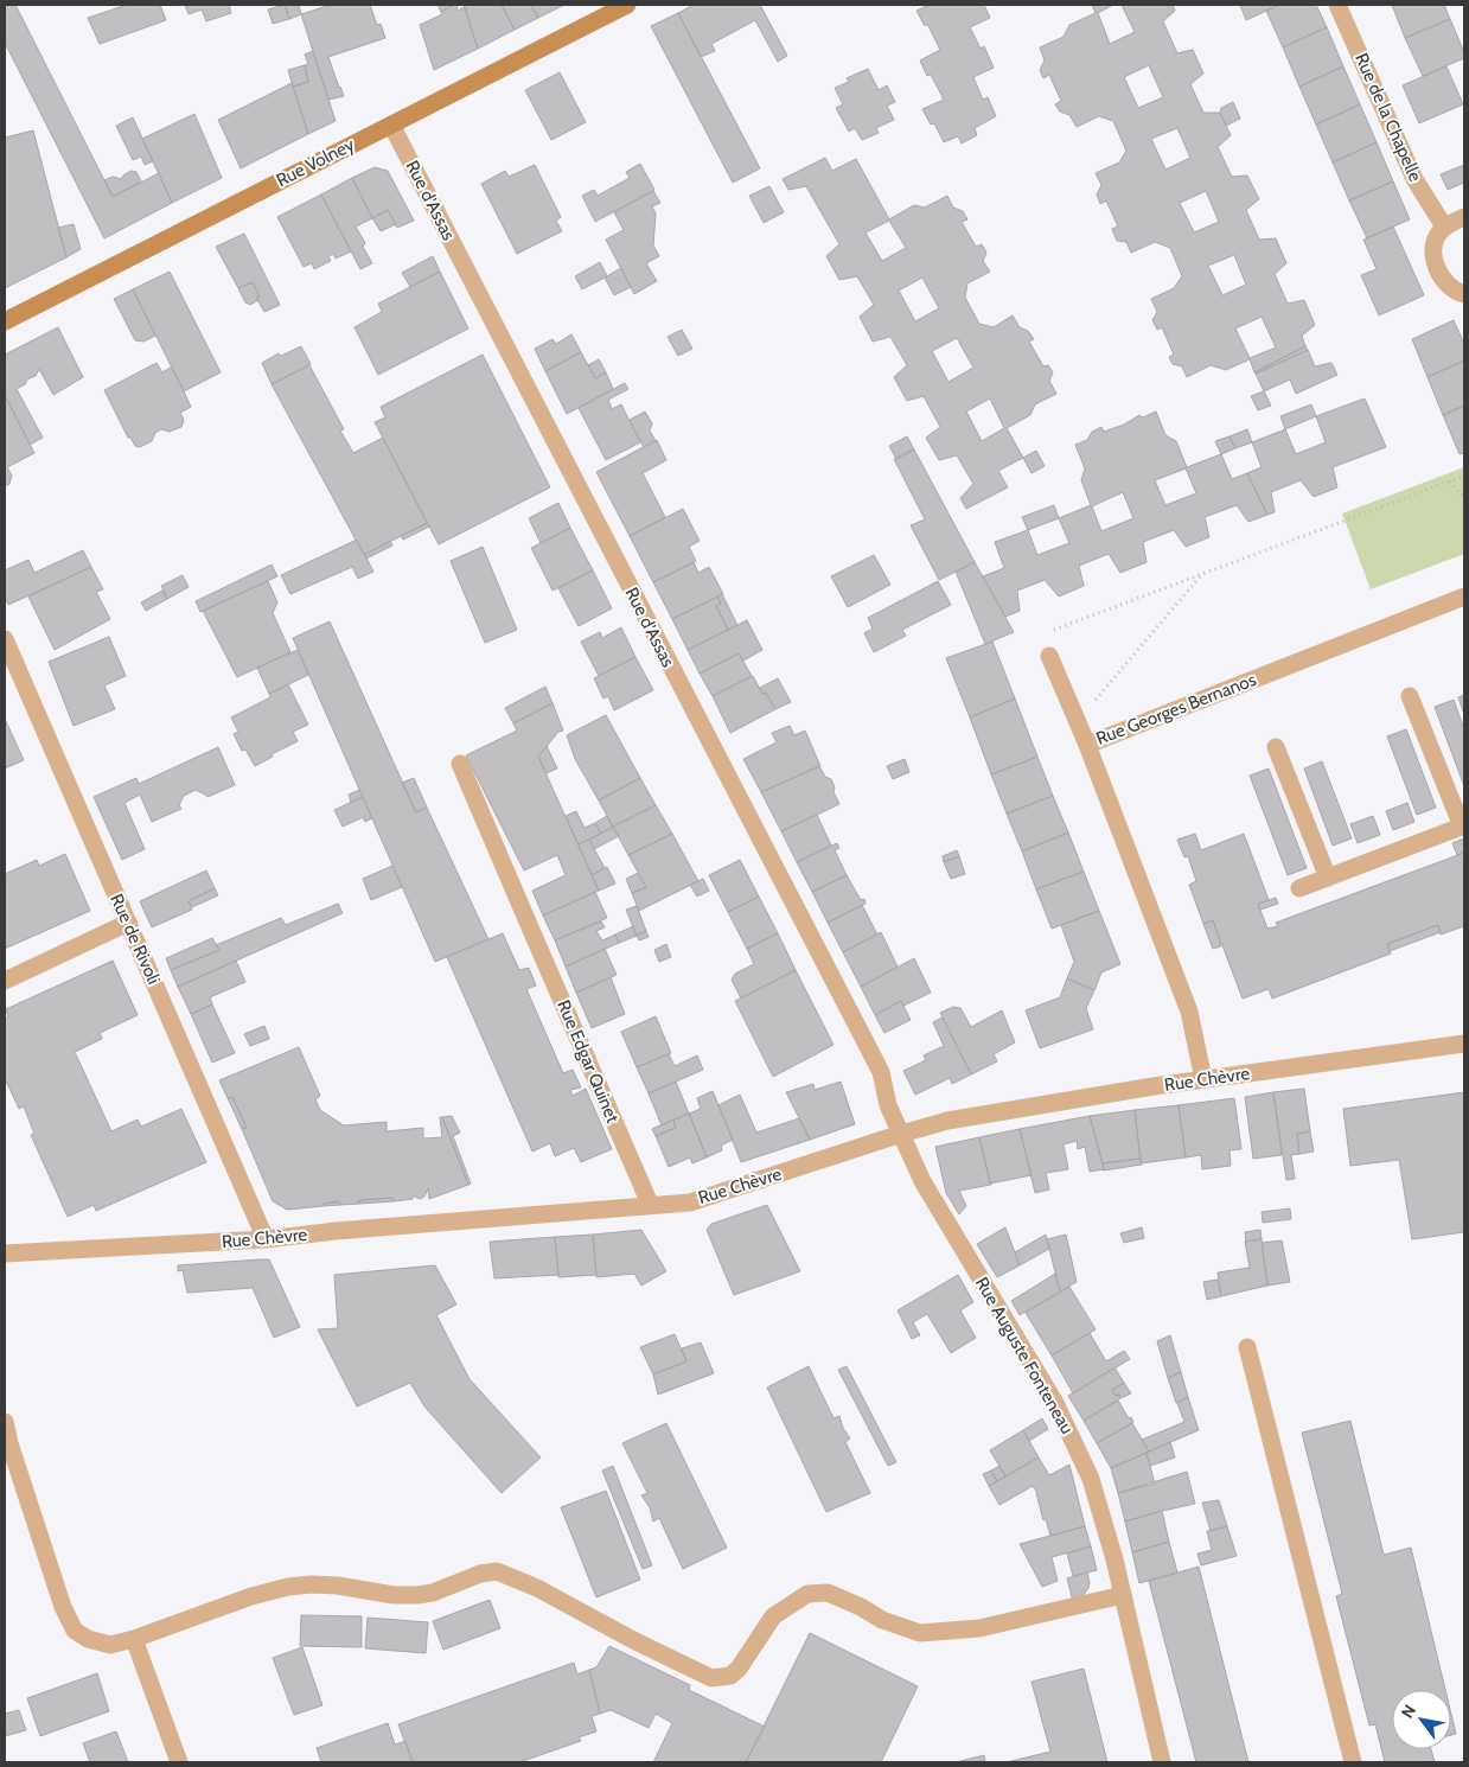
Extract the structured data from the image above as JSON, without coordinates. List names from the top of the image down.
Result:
{
  "streets": {
    "main road": ["Rue Volney"],
    "street": [
      "Rue de la Chapelle",
      "Rue d'Assas",
      "Rue Georges Bernanos",
      "Rue de Rivoli",
      "Rue Edgar Quinet",
      "Rue Chèvre",
      "Rue Auguste Fonteneau"
    ]
  },
  "crossings": [
    ["Rue Volney", "Rue d'Assas"],
    ["Rue d'Assas", "Rue Chèvre"],
    ["Rue d'Assas", "Rue Auguste Fonteneau"],
    ["Rue Georges Bernanos", "Rue Chèvre"],
    ["Rue de Rivoli", "Rue Chèvre"],
    ["Rue Edgar Quinet", "Rue Chèvre"],
    ["Rue Chèvre", "Rue Auguste Fonteneau"]
  ],
  "north": "top left"
}
